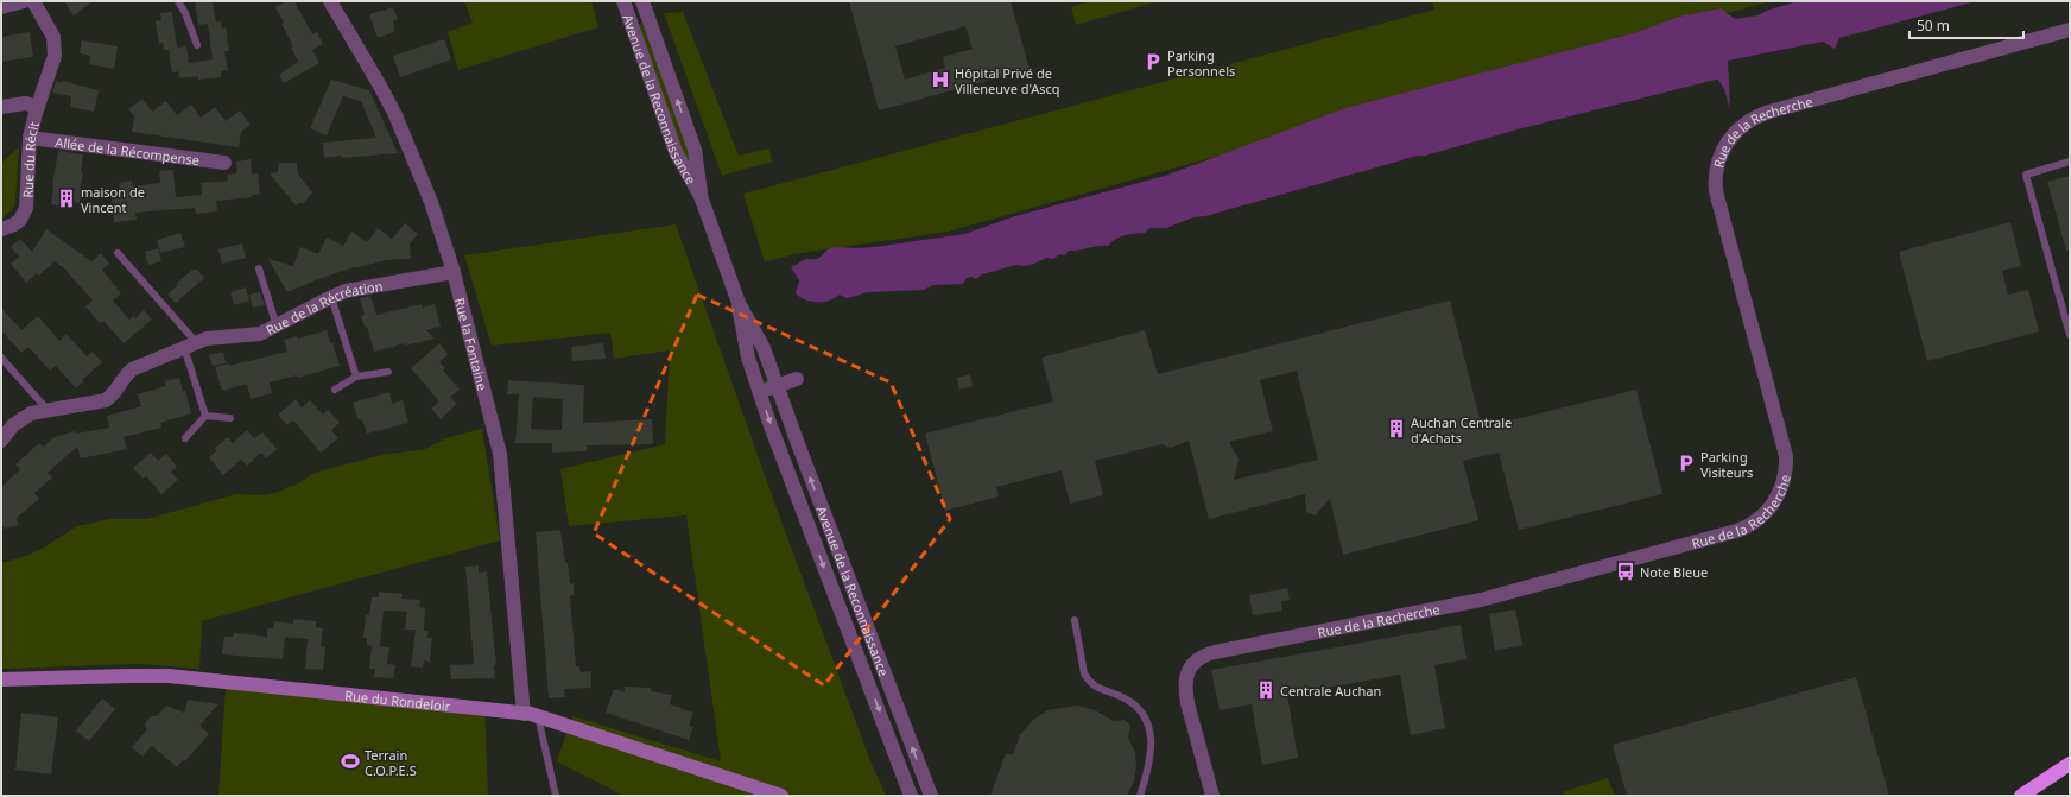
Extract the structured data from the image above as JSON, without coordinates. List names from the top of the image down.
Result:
{
  "streets": {
    "street": [
      "Avenue de la Reconnaissance",
      "Rue de la Recherche",
      "Allée de la Récompense",
      "Rue du Récit",
      "Rue de la Récréation",
      "Rue la Fontaine",
      "Rue du Rondeloir"
    ]
  },
  "crossings": [
    ["Allée de la Récompense", "Rue du Récit"],
    ["Rue de la Récréation", "Rue la Fontaine"],
    ["Rue la Fontaine", "Rue du Rondeloir"]
  ],
  "places": {
    "parking": ["Parking Personnels", "Parking Visiteurs"],
    "hospital": ["Hôpital Privé de Villeneuve d'Ascq"],
    "building": ["maison de Vincent", "Auchan Centrale d'Achats", "Centrale Auchan"],
    "bus stop": ["Note Bleue"],
    "sports": ["Terrain C.O.P.E.S"]
  },
  "scale_bar": "50 m"
}
